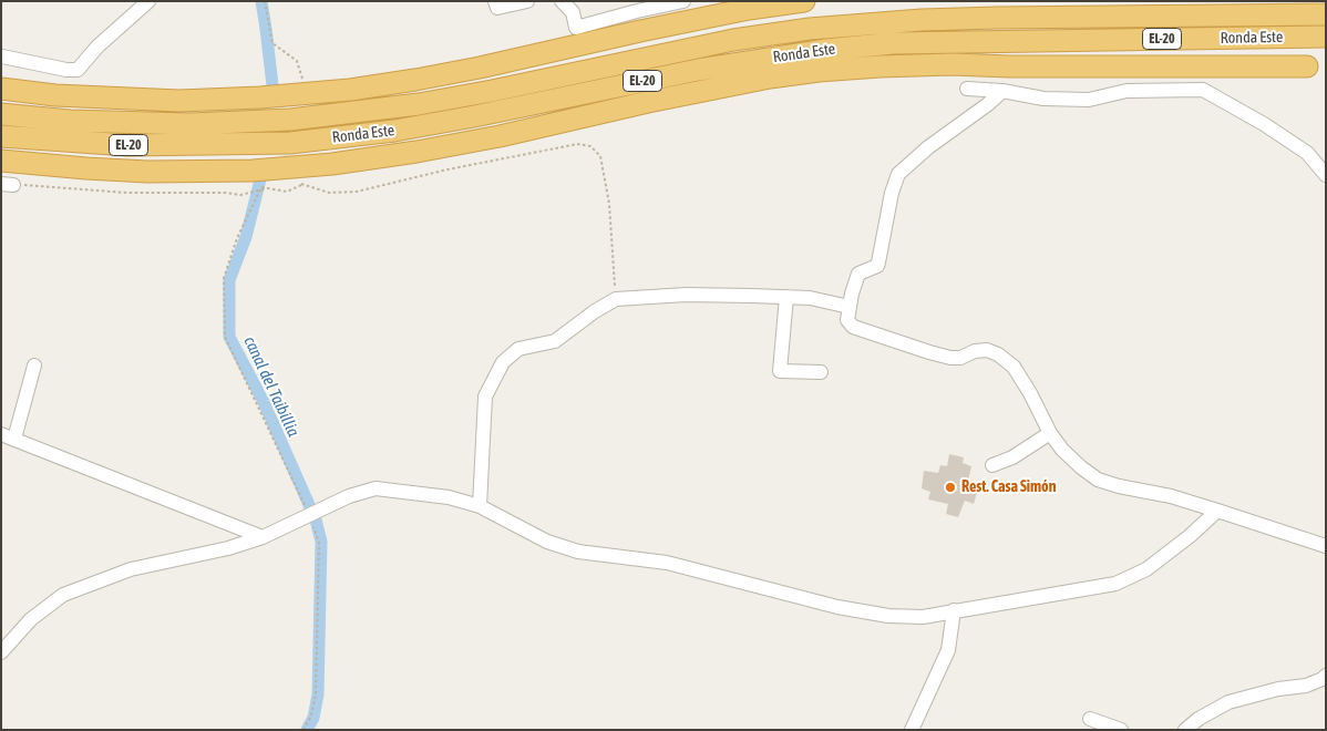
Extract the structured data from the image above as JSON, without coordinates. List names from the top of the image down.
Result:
{
  "streets": {
    "highway": ["Ronda Este", "EL-20"]
  },
  "crossings": [
    ["Ronda Este", "EL-20"]
  ],
  "water": ["canal del Taibillia"],
  "places": ["Rest. Casa Simón"]
}
